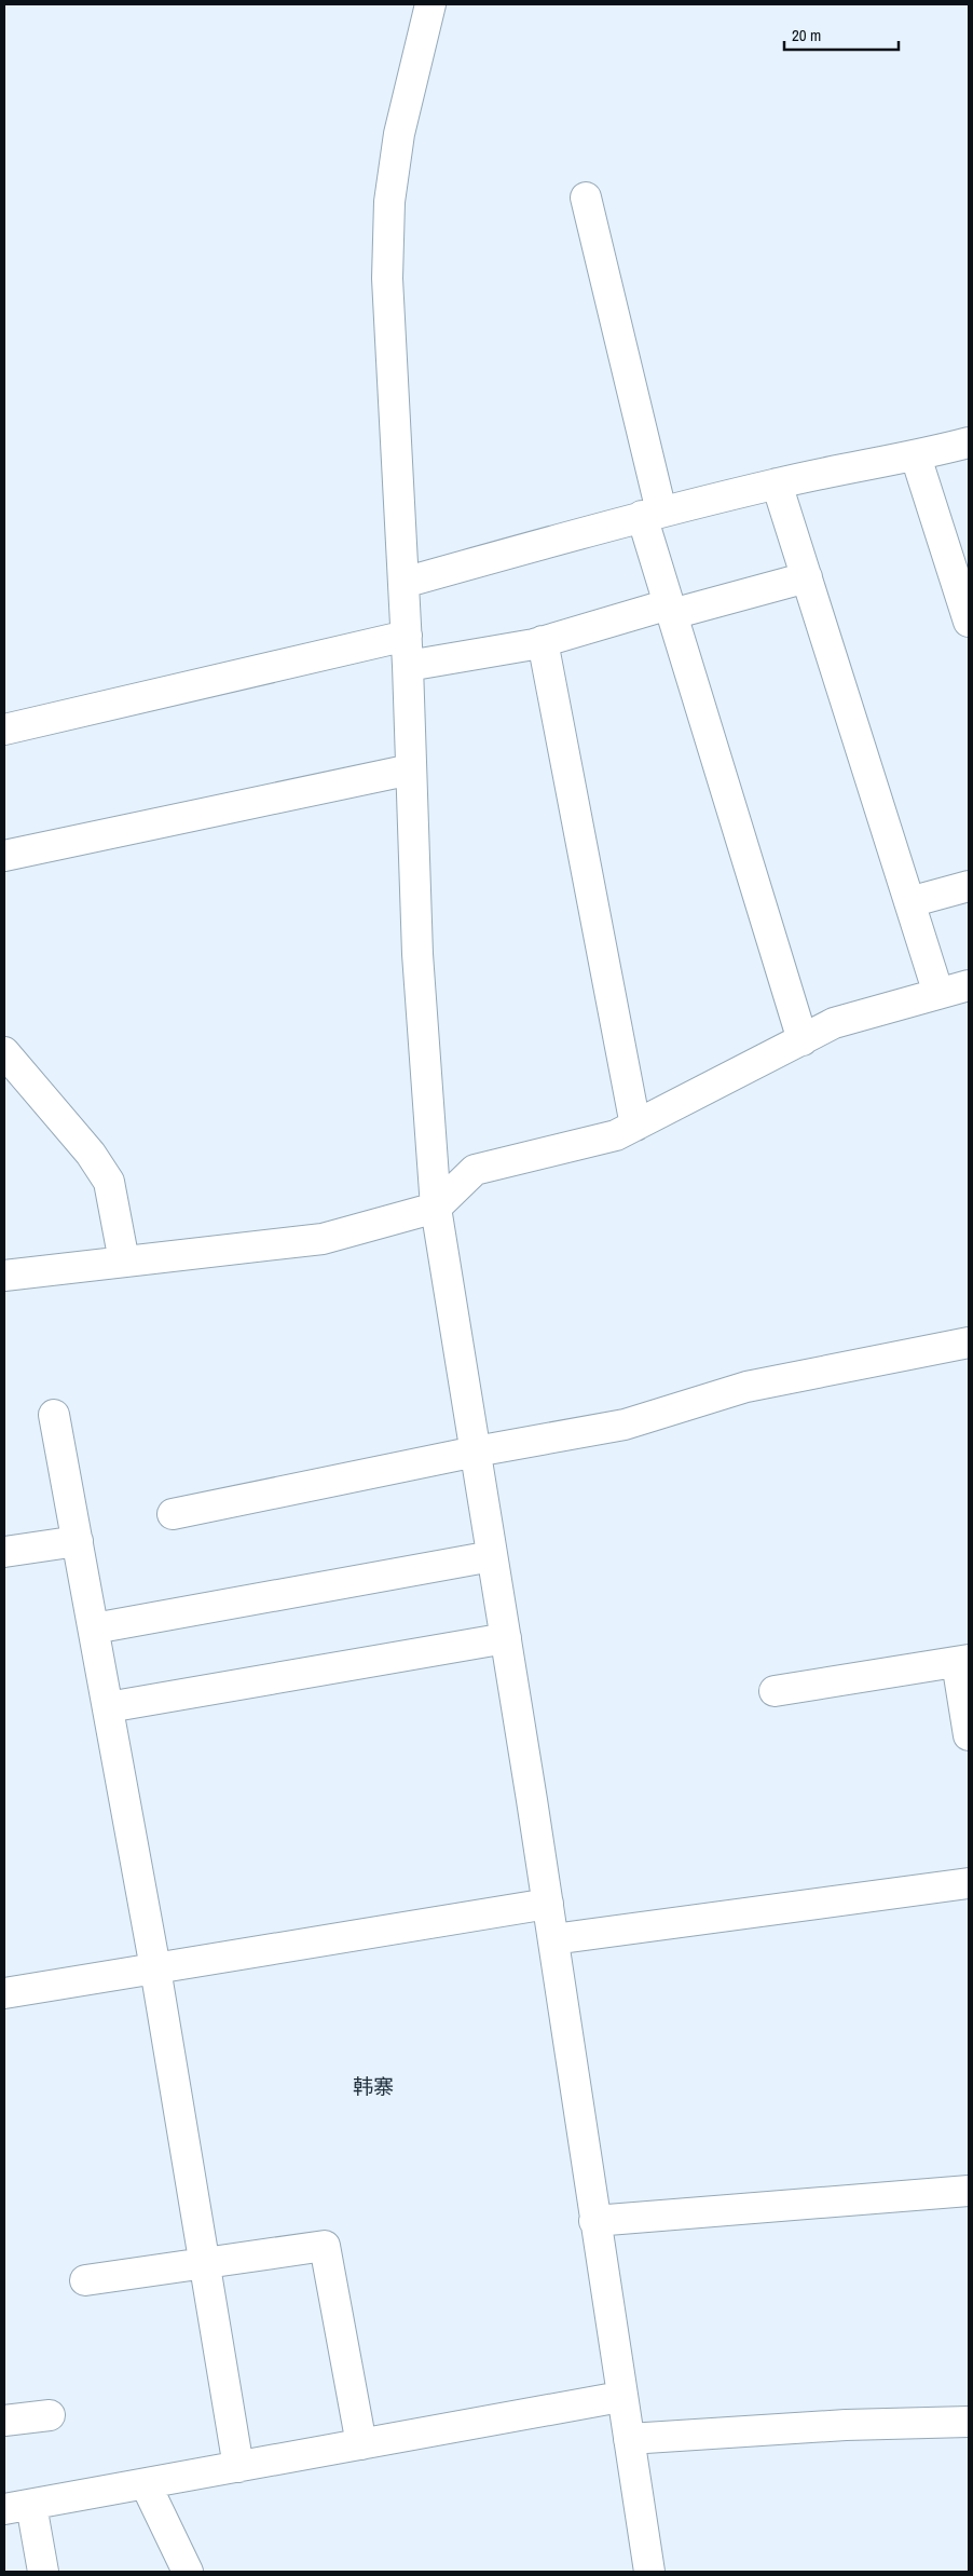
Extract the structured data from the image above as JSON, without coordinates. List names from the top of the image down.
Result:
{
  "districts": ["韩寨"],
  "scale_bar": "20 m"
}
